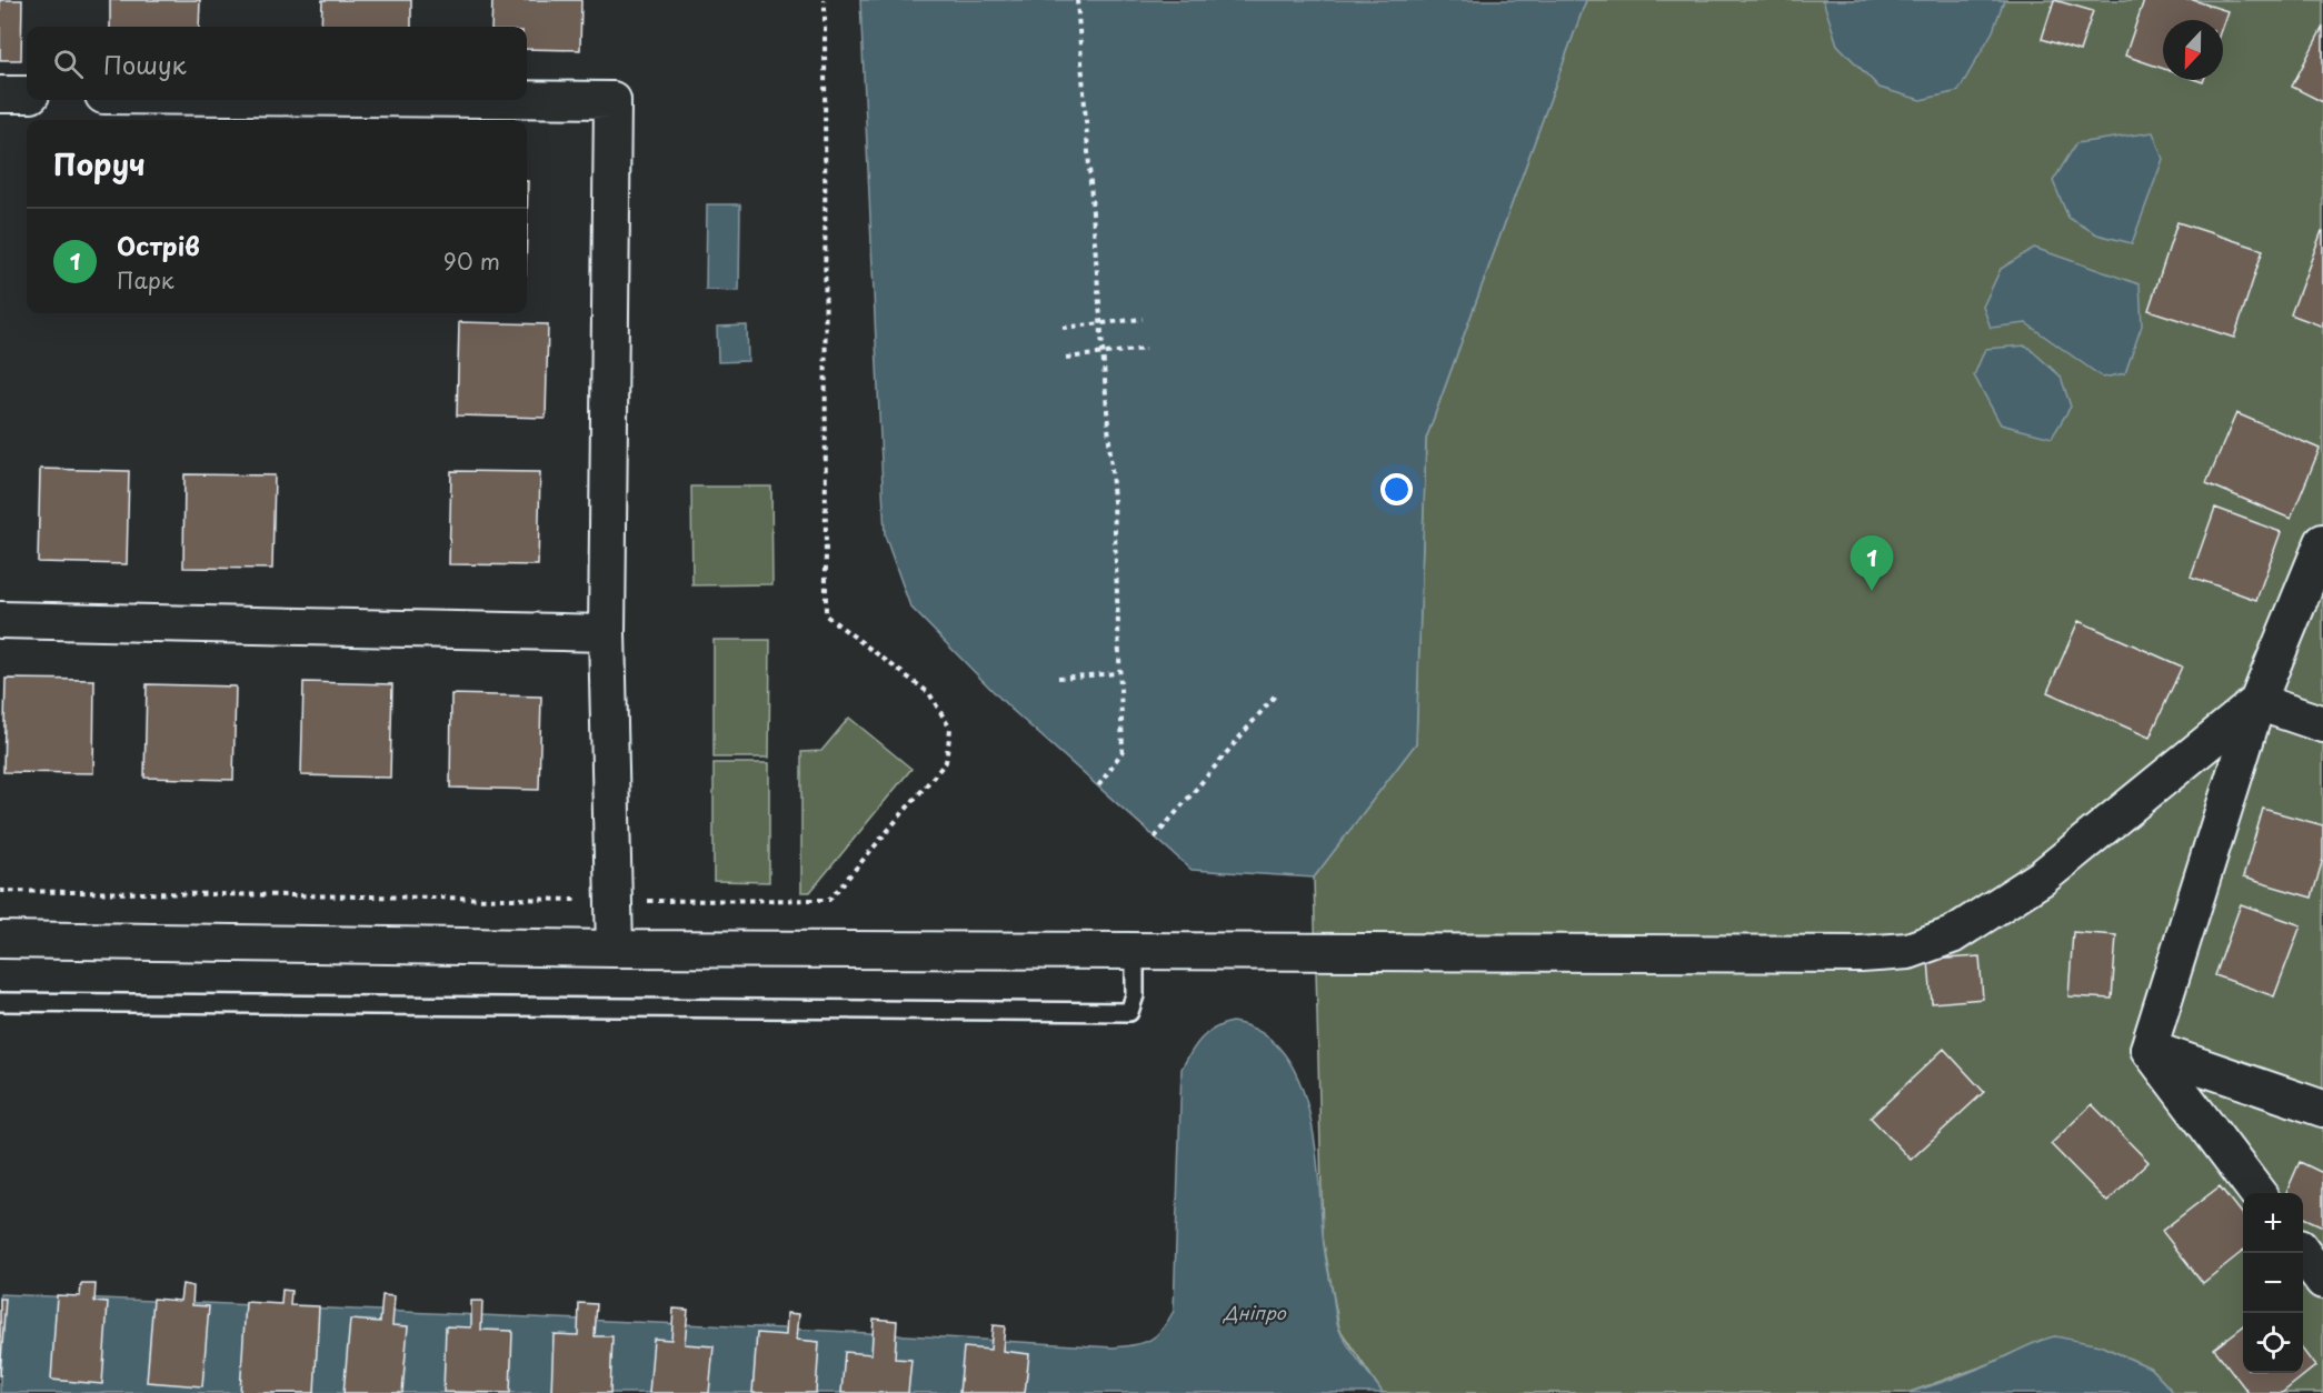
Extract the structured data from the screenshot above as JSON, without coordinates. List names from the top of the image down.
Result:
{
  "water": ["Дніпро"],
  "north": "bottom",
  "page": {
    "search": "Пошук",
    "heading": "Поруч",
    "list": [
      {
        "mark": "1",
        "name": "Острів",
        "note": "Парк",
        "value": "90 m"
      }
    ],
    "pins": "1",
    "map_buttons": ["+", "−"]
  }
}
